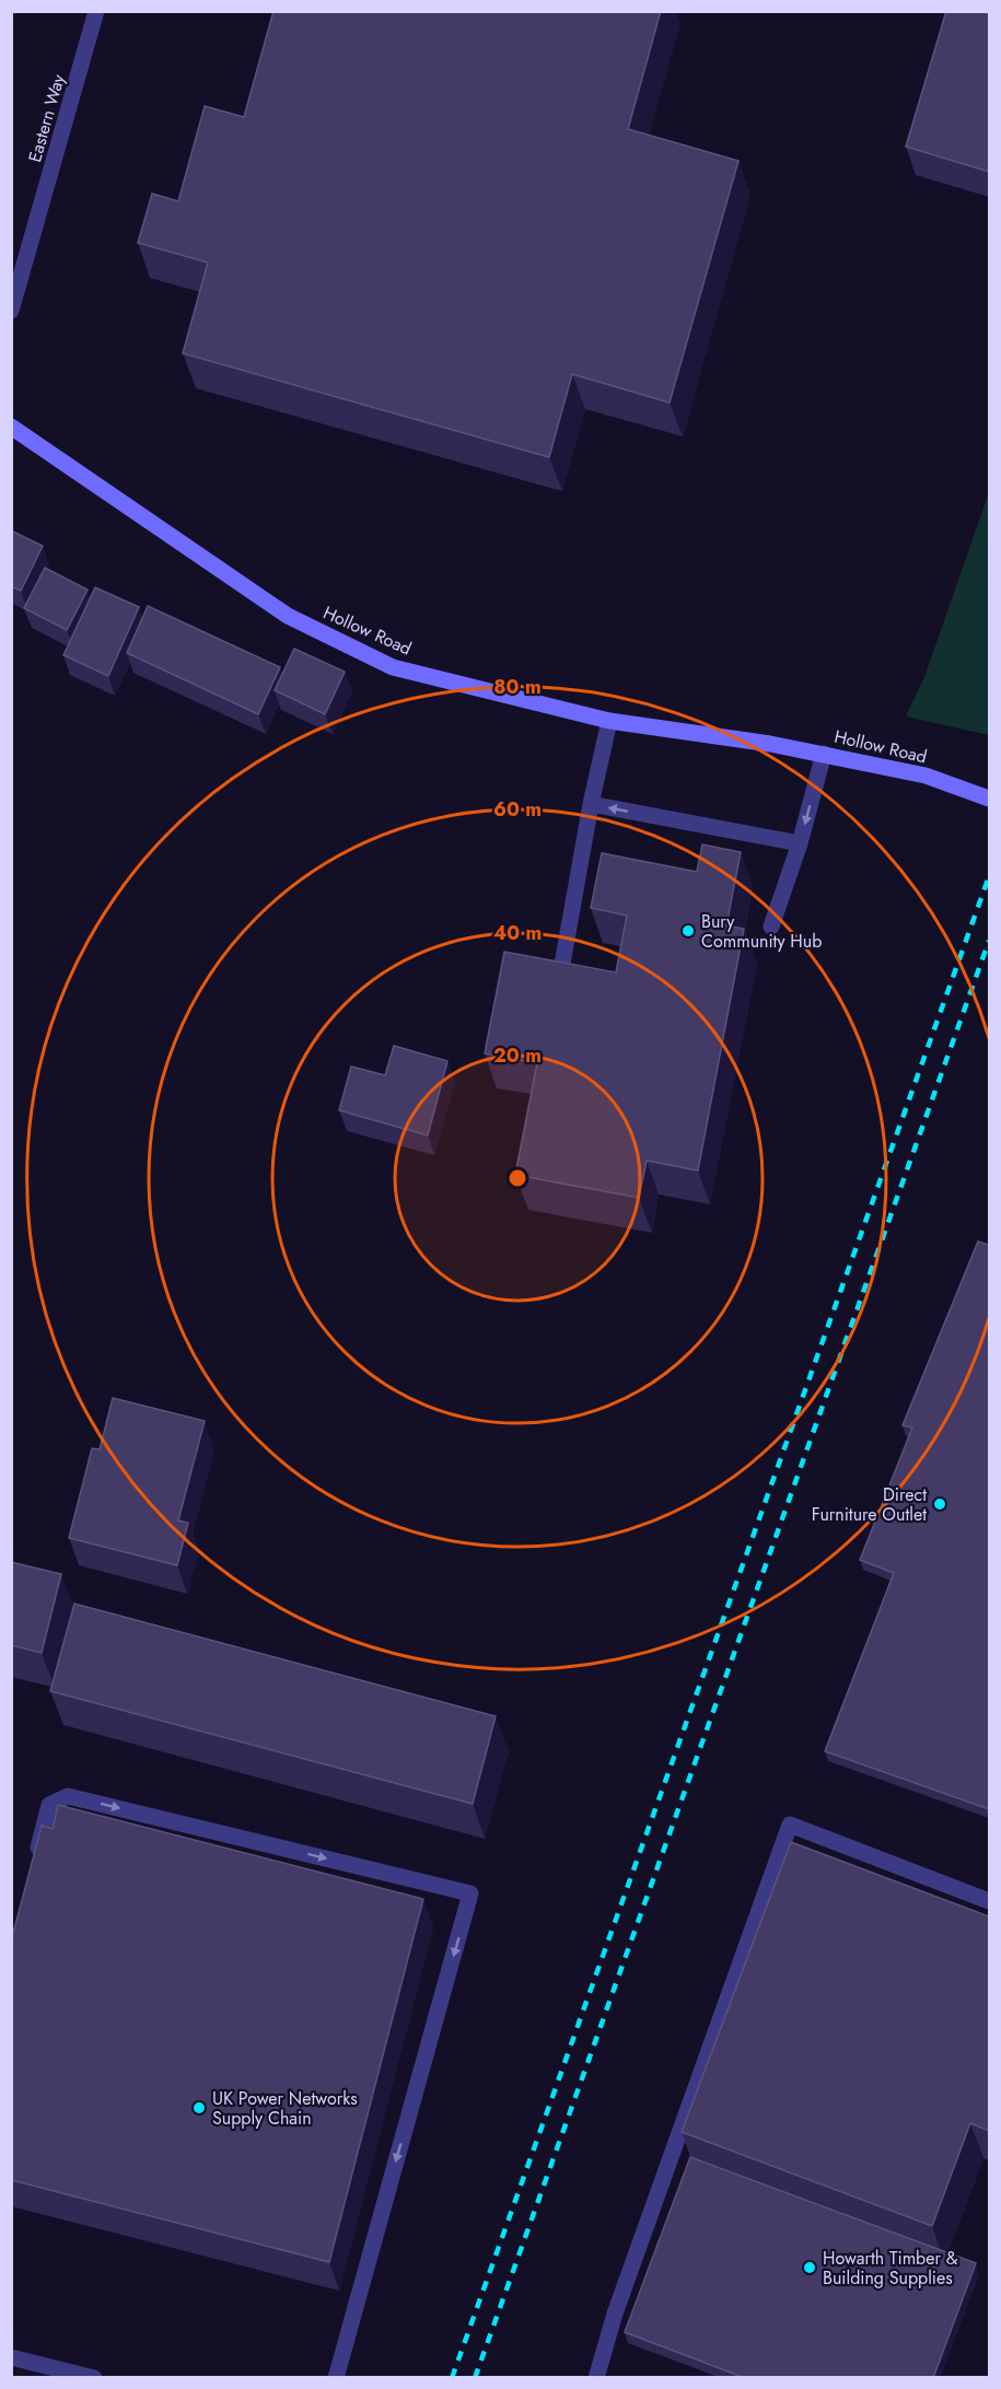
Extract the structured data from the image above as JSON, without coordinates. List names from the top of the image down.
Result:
{
  "streets": {
    "street": ["Eastern Way", "Hollow Road"]
  },
  "places": [
    "Bury Community Hub",
    "Direct Furniture Outlet",
    "UK Power Networks Supply Chain",
    "Howarth Timber & Building Supplies"
  ],
  "rings": [
    "80 m",
    "60 m",
    "40 m",
    "20 m"
  ]
}
